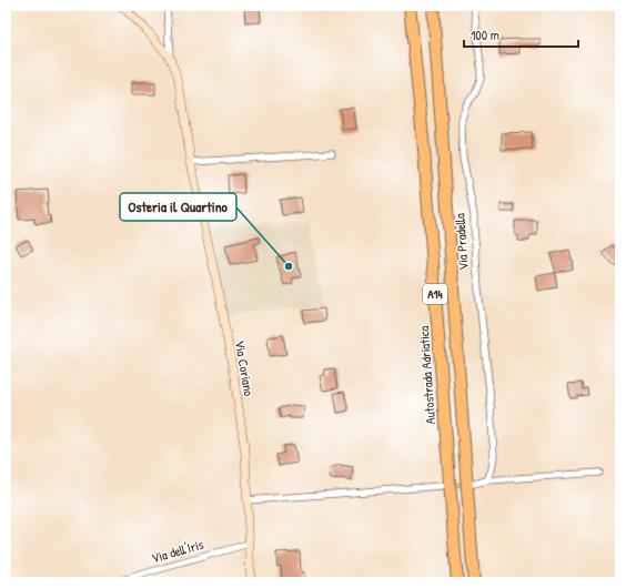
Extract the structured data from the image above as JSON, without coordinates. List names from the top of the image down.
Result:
{
  "streets": {
    "highway": ["A14", "Autostrada Adriatica"],
    "main road": ["Via Coriano"],
    "street": ["Via Pradella", "Via dell'Iris"]
  },
  "crossings": [
    ["Via Coriano", "Via dell'Iris"]
  ],
  "places": ["Osteria il Quartino"],
  "scale_bar": "100 m"
}
